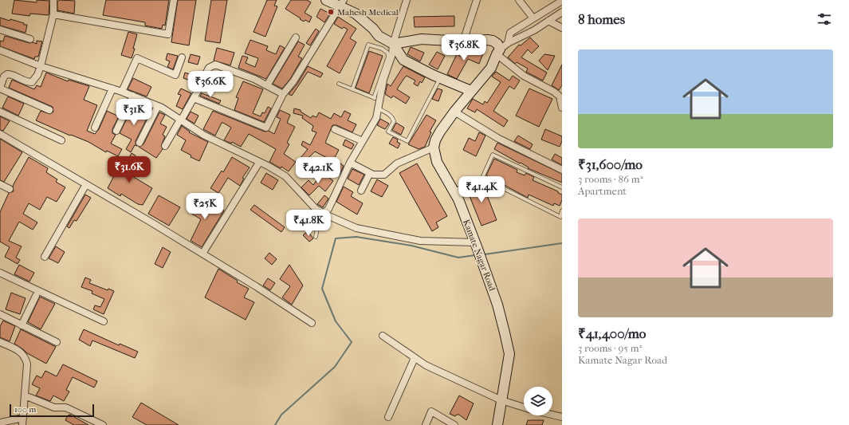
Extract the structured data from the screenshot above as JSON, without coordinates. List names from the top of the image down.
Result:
{
  "streets": {
    "street": ["Kamate Nagar Road"]
  },
  "places": ["Mahesh Medical"],
  "scale_bar": "100 m",
  "page": {
    "heading": "8 homes",
    "price": [
      "₹36.8K",
      "₹36.6K",
      "₹31K",
      "₹31.6K",
      "₹42.1K",
      "₹41.4K",
      "₹25K",
      "₹41.8K"
    ],
    "list": [
      {
        "name": "₹31,600/mo",
        "note": "3 rooms · 86 m² · Apartment"
      },
      {
        "name": "₹41,400/mo",
        "note": "3 rooms · 95 m² · Kamate Nagar Road"
      }
    ],
    "scale": "100 m"
  }
}
